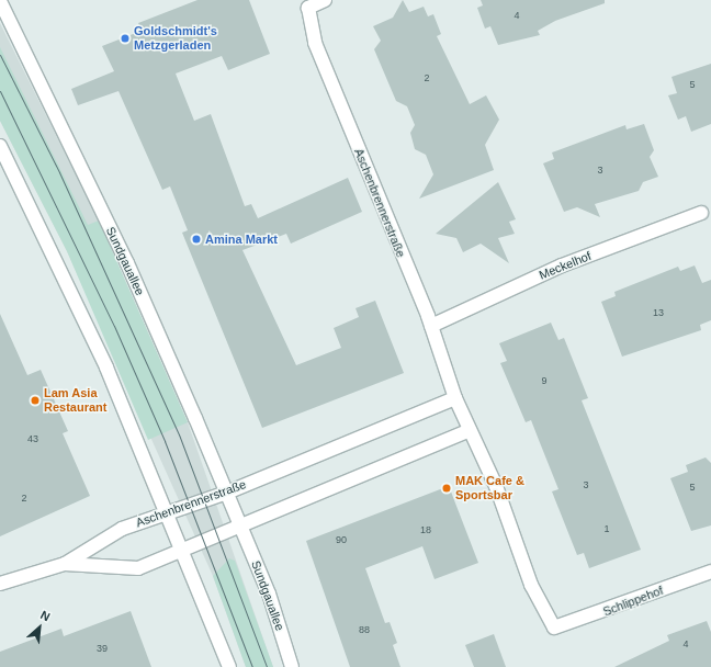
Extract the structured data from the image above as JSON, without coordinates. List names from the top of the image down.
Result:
{
  "streets": {
    "street": [
      "Aschenbrennerstraße",
      "Sundgauallee",
      "Meckelhof",
      "Schlippehof"
    ]
  },
  "crossings": [
    ["Aschenbrennerstraße", "Sundgauallee"],
    ["Aschenbrennerstraße", "Meckelhof"],
    ["Aschenbrennerstraße", "Schlippehof"]
  ],
  "places": [
    "Goldschmidt's Metzgerladen",
    "Amina Markt",
    "Lam Asia Restaurant",
    "MAK Cafe & Sportsbar"
  ],
  "house_numbers": [
    "4",
    "2",
    "5",
    "3",
    "13",
    "9",
    "43",
    "3",
    "5",
    "2",
    "1",
    "18",
    "90",
    "88",
    "4",
    "39"
  ],
  "north": "top right"
}
